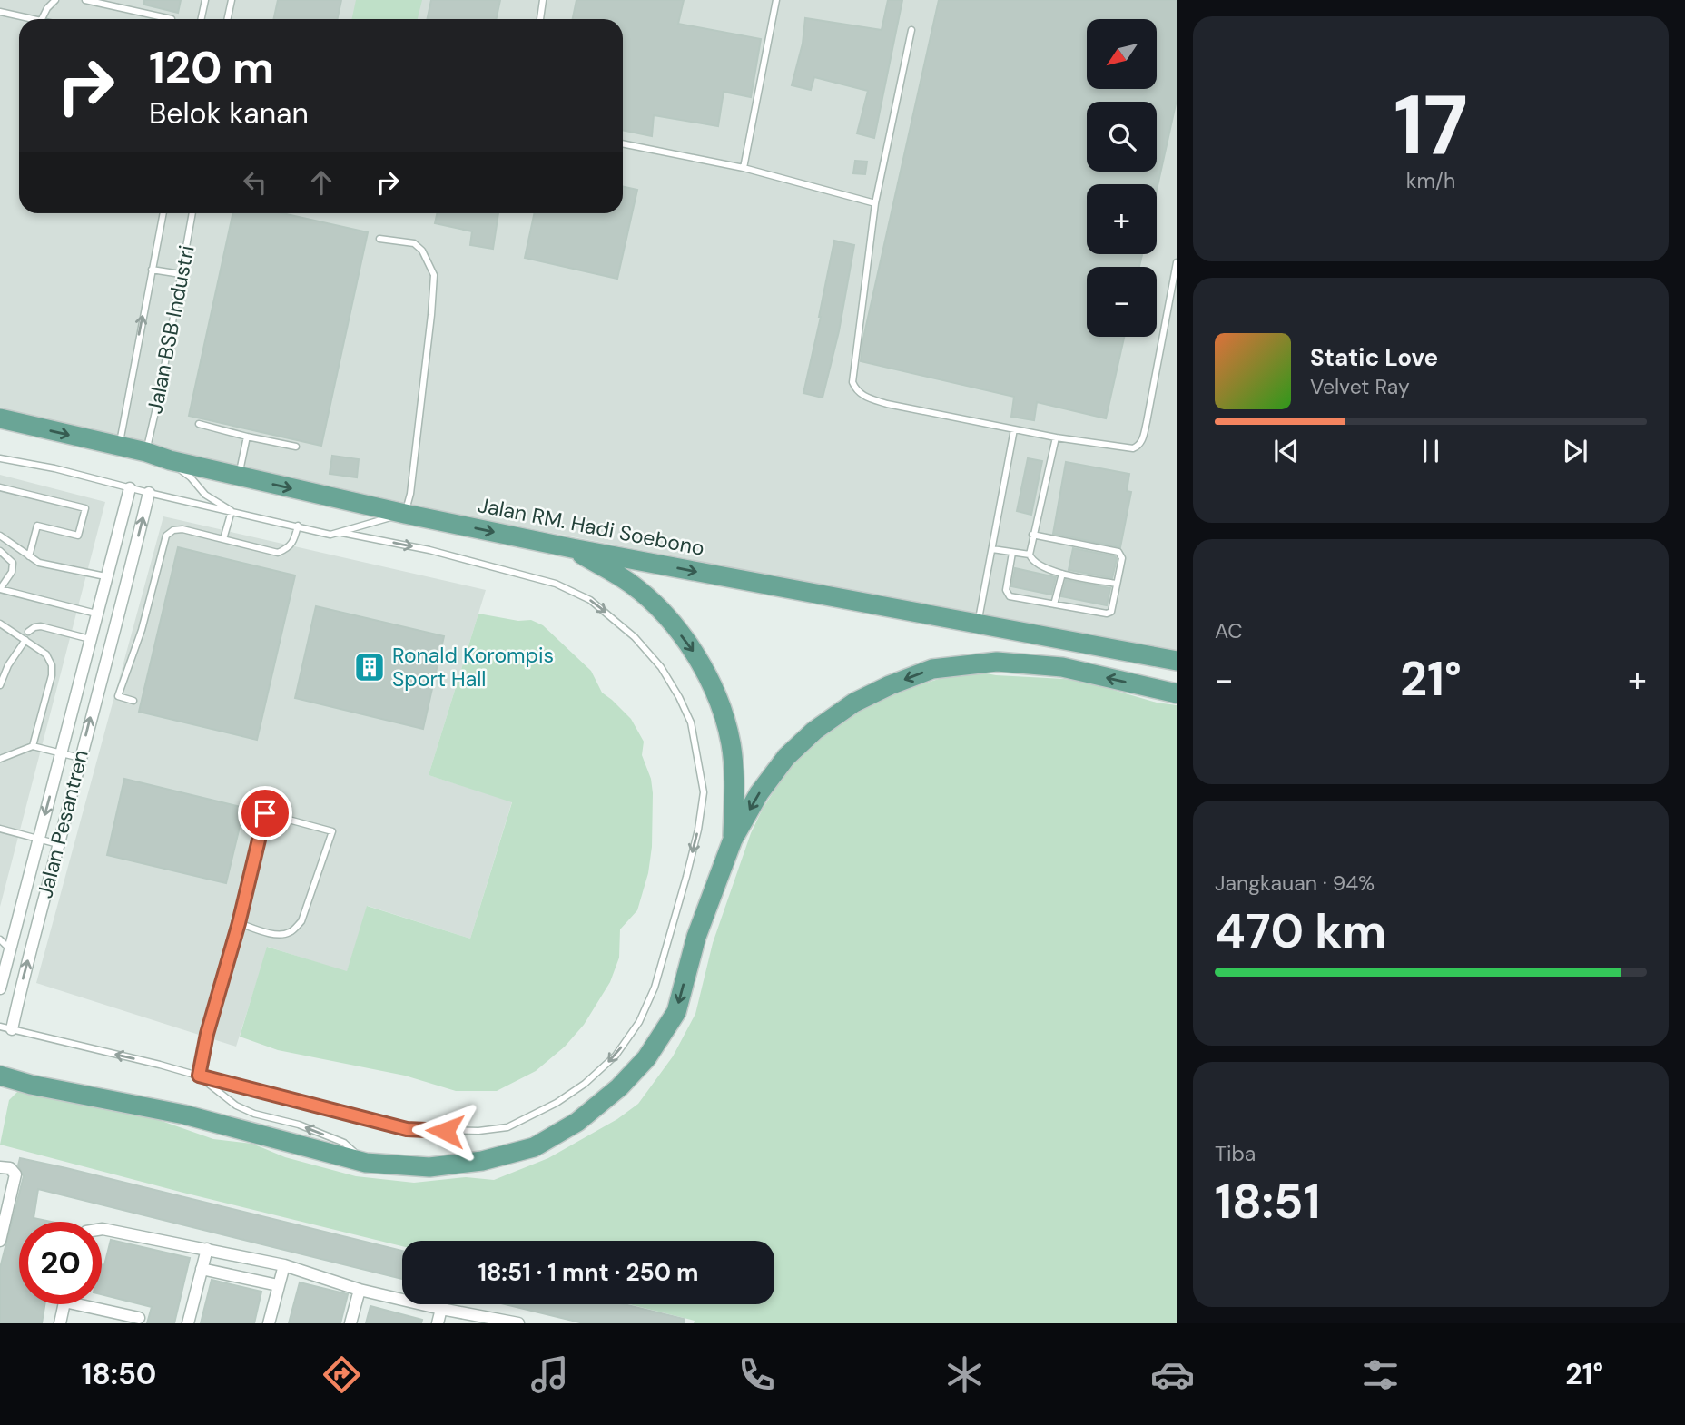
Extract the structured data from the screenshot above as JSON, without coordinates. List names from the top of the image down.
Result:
{
  "streets": {
    "main road": ["Jalan RM. Hadi Soebono"],
    "street": ["Jalan Pesantren"],
    "lane": ["Jalan BSB Industri"]
  },
  "crossings": [
    ["Jalan BSB Industri", "Jalan RM. Hadi Soebono"]
  ],
  "one_way": ["Jalan RM. Hadi Soebono"],
  "places": {
    "building": ["Ronald Korompis Sport Hall"]
  },
  "north": "bottom left",
  "page": {
    "tile": [
      ["17", "km/h"],
      "AC",
      ["Jangkauan · 94%", "470 km"],
      ["Tiba", "18:51"]
    ],
    "map_buttons": ["+", "−"],
    "turn": ["120 m", "Belok kanan"],
    "song": ["Static Love", "Velvet Ray"],
    "heat": ["−", "21°", "+"],
    "limit": "20",
    "trip": "18:51 · 1 mnt · 250 m",
    "tabs": ["18:50", "21°"]
  }
}
